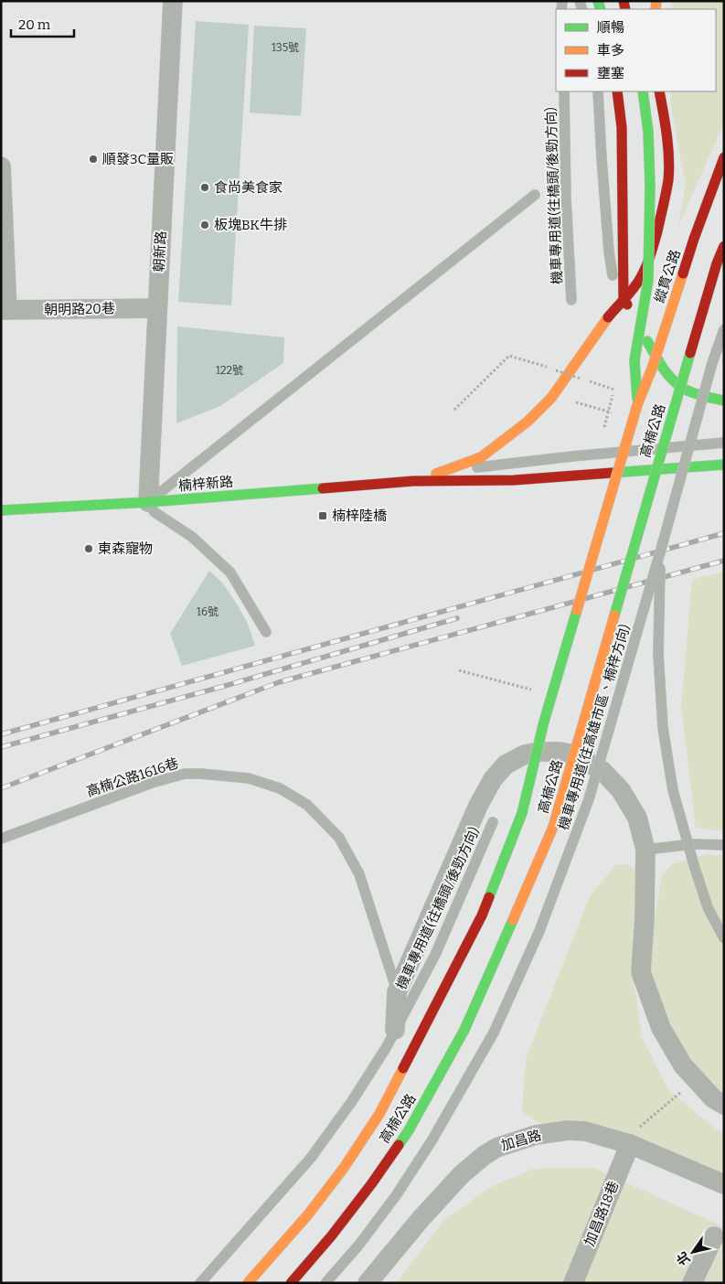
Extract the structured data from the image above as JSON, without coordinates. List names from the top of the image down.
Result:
{
  "streets": {
    "main road": ["縱貫公路", "高楠公路", "楠梓新路"],
    "street": [
      "朝新路",
      "朝明路20巷",
      "加昌路",
      "加昌路18巷"
    ],
    "lane": ["機車專用道(往橋頭/後勁方向)", "機車專用道(往高雄市區、楠梓方向)", "高楠公路1616巷"]
  },
  "crossings": [
    ["朝新路", "朝明路20巷"],
    ["朝新路", "楠梓新路"],
    ["縱貫公路", "高楠公路"],
    ["加昌路", "加昌路18巷"]
  ],
  "places": {
    "other": [
      "順發3C量販",
      "食尚美食家",
      "板塊BK牛排",
      "東森寵物"
    ],
    "transit": ["楠梓陸橋"]
  },
  "house_numbers": ["135號", "122號", "16號"],
  "legend": ["順暢", "車多", "壅塞"],
  "scale_bar": "20 m",
  "north": "bottom left"
}
